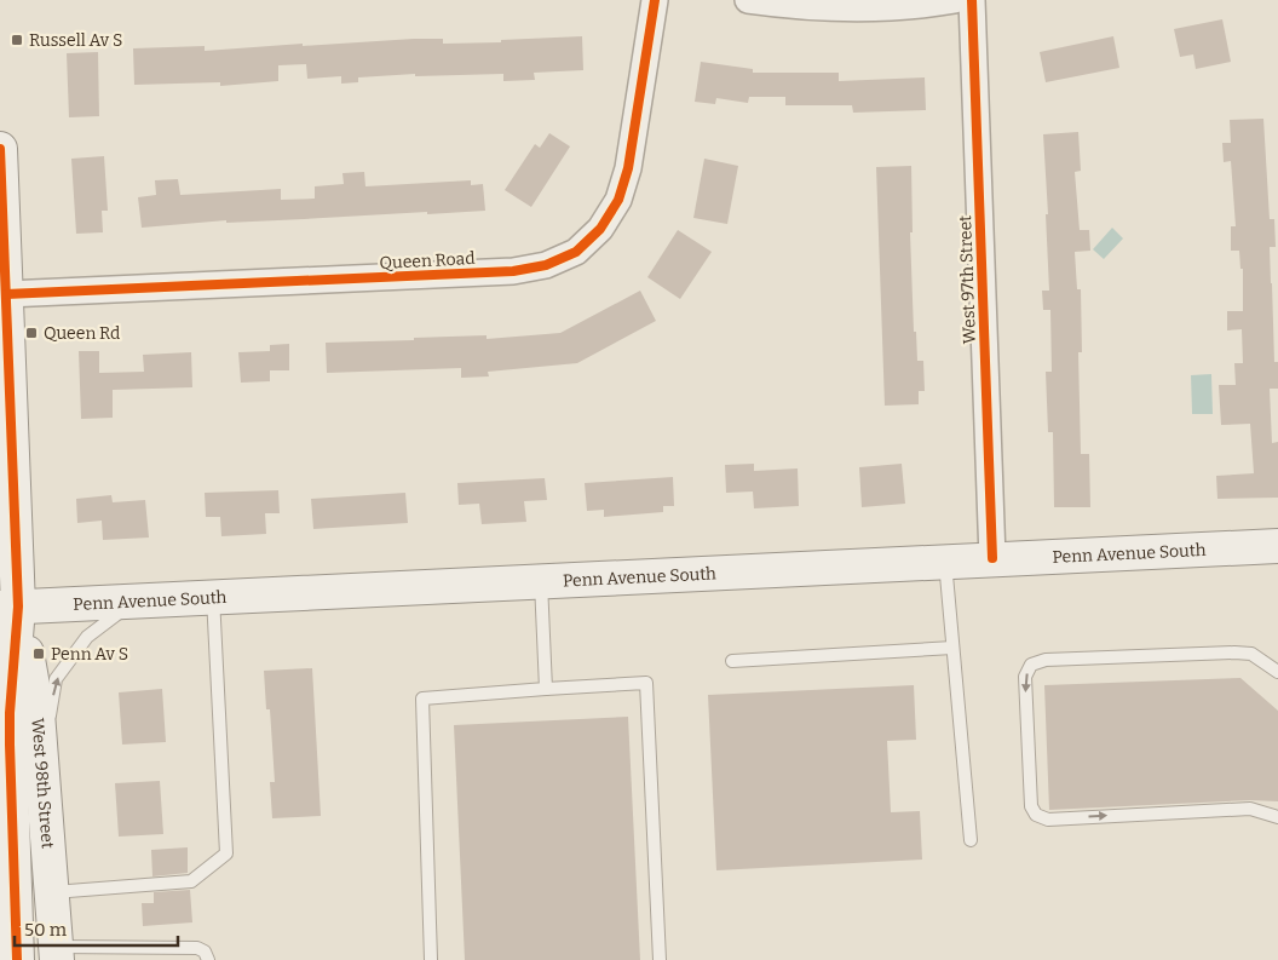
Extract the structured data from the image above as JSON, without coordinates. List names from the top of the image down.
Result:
{
  "streets": {
    "main road": ["Penn Avenue South", "West 98th Street"],
    "street": ["Queen Road", "West 97th Street"]
  },
  "crossings": [
    ["Queen Road", "West 98th Street"],
    ["West 97th Street", "Penn Avenue South"],
    ["Penn Avenue South", "West 98th Street"]
  ],
  "places": {
    "transit": ["Russell Av S", "Queen Rd", "Penn Av S"]
  },
  "scale_bar": "50 m"
}
